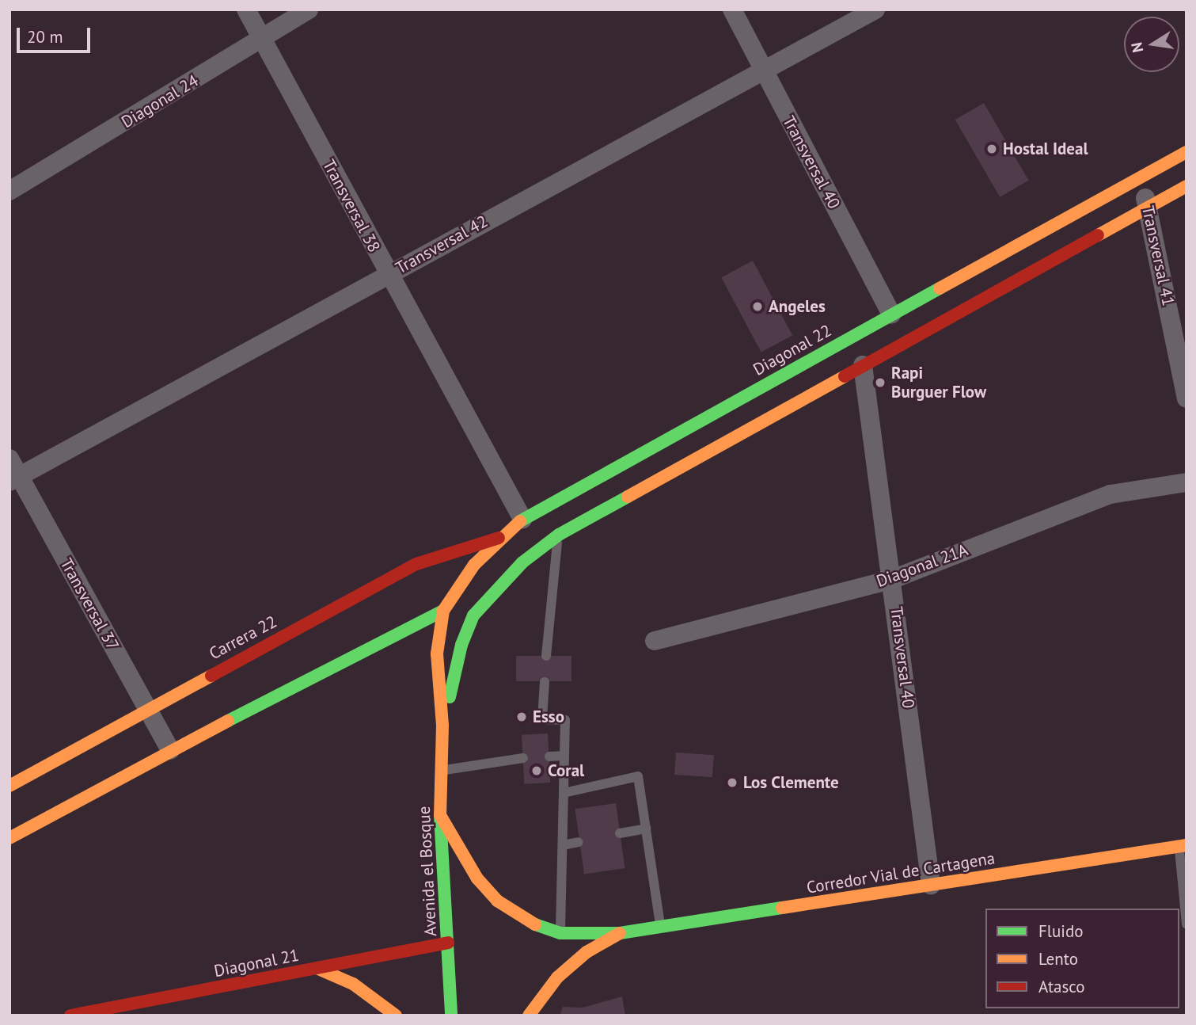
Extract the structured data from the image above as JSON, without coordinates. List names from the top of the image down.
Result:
{
  "streets": {
    "main road": [
      "Diagonal 22",
      "Carrera 22",
      "Avenida el Bosque",
      "Corredor Vial de Cartagena",
      "Diagonal 21"
    ],
    "street": [
      "Diagonal 24",
      "Transversal 40",
      "Transversal 38",
      "Transversal 42",
      "Transversal 41",
      "Diagonal 21A",
      "Transversal 37"
    ]
  },
  "crossings": [
    ["Diagonal 24", "Transversal 38"],
    ["Transversal 40", "Transversal 42"],
    ["Transversal 40", "Diagonal 22"],
    ["Transversal 40", "Diagonal 21A"],
    ["Transversal 40", "Corredor Vial de Cartagena"],
    ["Transversal 38", "Transversal 42"],
    ["Transversal 38", "Diagonal 22"],
    ["Transversal 42", "Transversal 37"],
    ["Transversal 41", "Diagonal 22"],
    ["Diagonal 22", "Carrera 22"],
    ["Diagonal 22", "Avenida el Bosque"],
    ["Transversal 37", "Carrera 22"],
    ["Avenida el Bosque", "Diagonal 21"]
  ],
  "places": [
    "Hostal Ideal",
    "Angeles",
    "Rapi Burguer Flow",
    "Esso",
    "Coral",
    "Los Clemente"
  ],
  "legend": ["Fluido", "Lento", "Atasco"],
  "scale_bar": "20 m",
  "north": "left"
}
